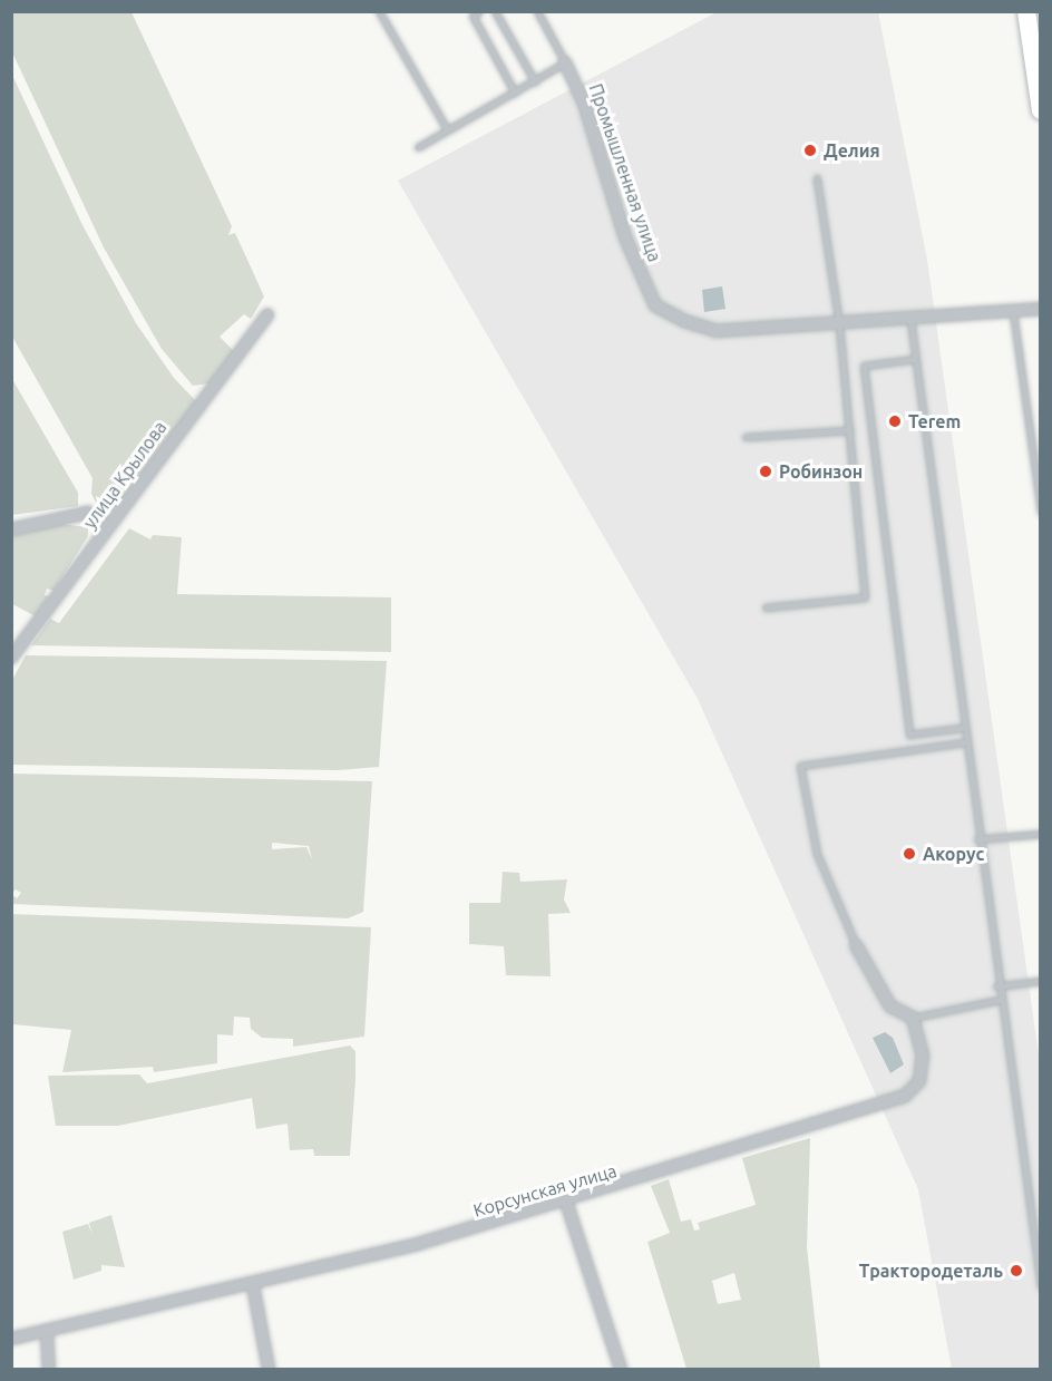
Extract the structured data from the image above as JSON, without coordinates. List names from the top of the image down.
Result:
{
  "streets": {
    "street": ["Промышленная улица", "улица Крылова", "Корсунская улица"]
  },
  "places": [
    "Делия",
    "Terem",
    "Робинзон",
    "Акорус",
    "Трактородеталь"
  ]
}
